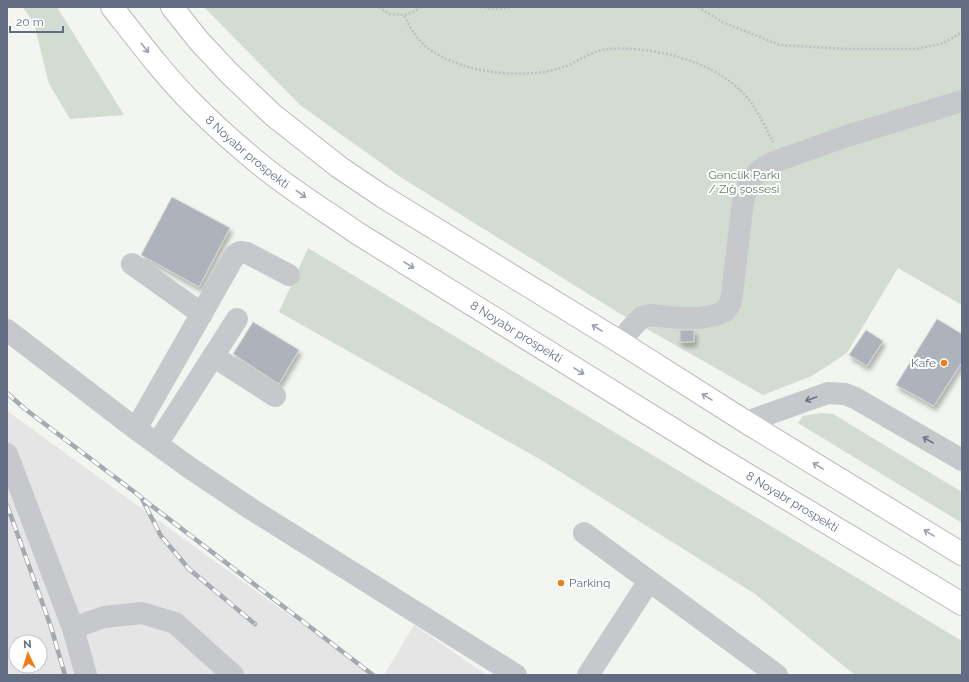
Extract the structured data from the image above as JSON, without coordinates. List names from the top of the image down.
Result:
{
  "streets": {
    "highway": ["8 Noyabr prospekti"]
  },
  "parks": ["Gənclik Parkı / Zığ şossesi"],
  "places": ["Kafe", "Parkinq"],
  "scale_bar": "20 m",
  "north": "top"
}
